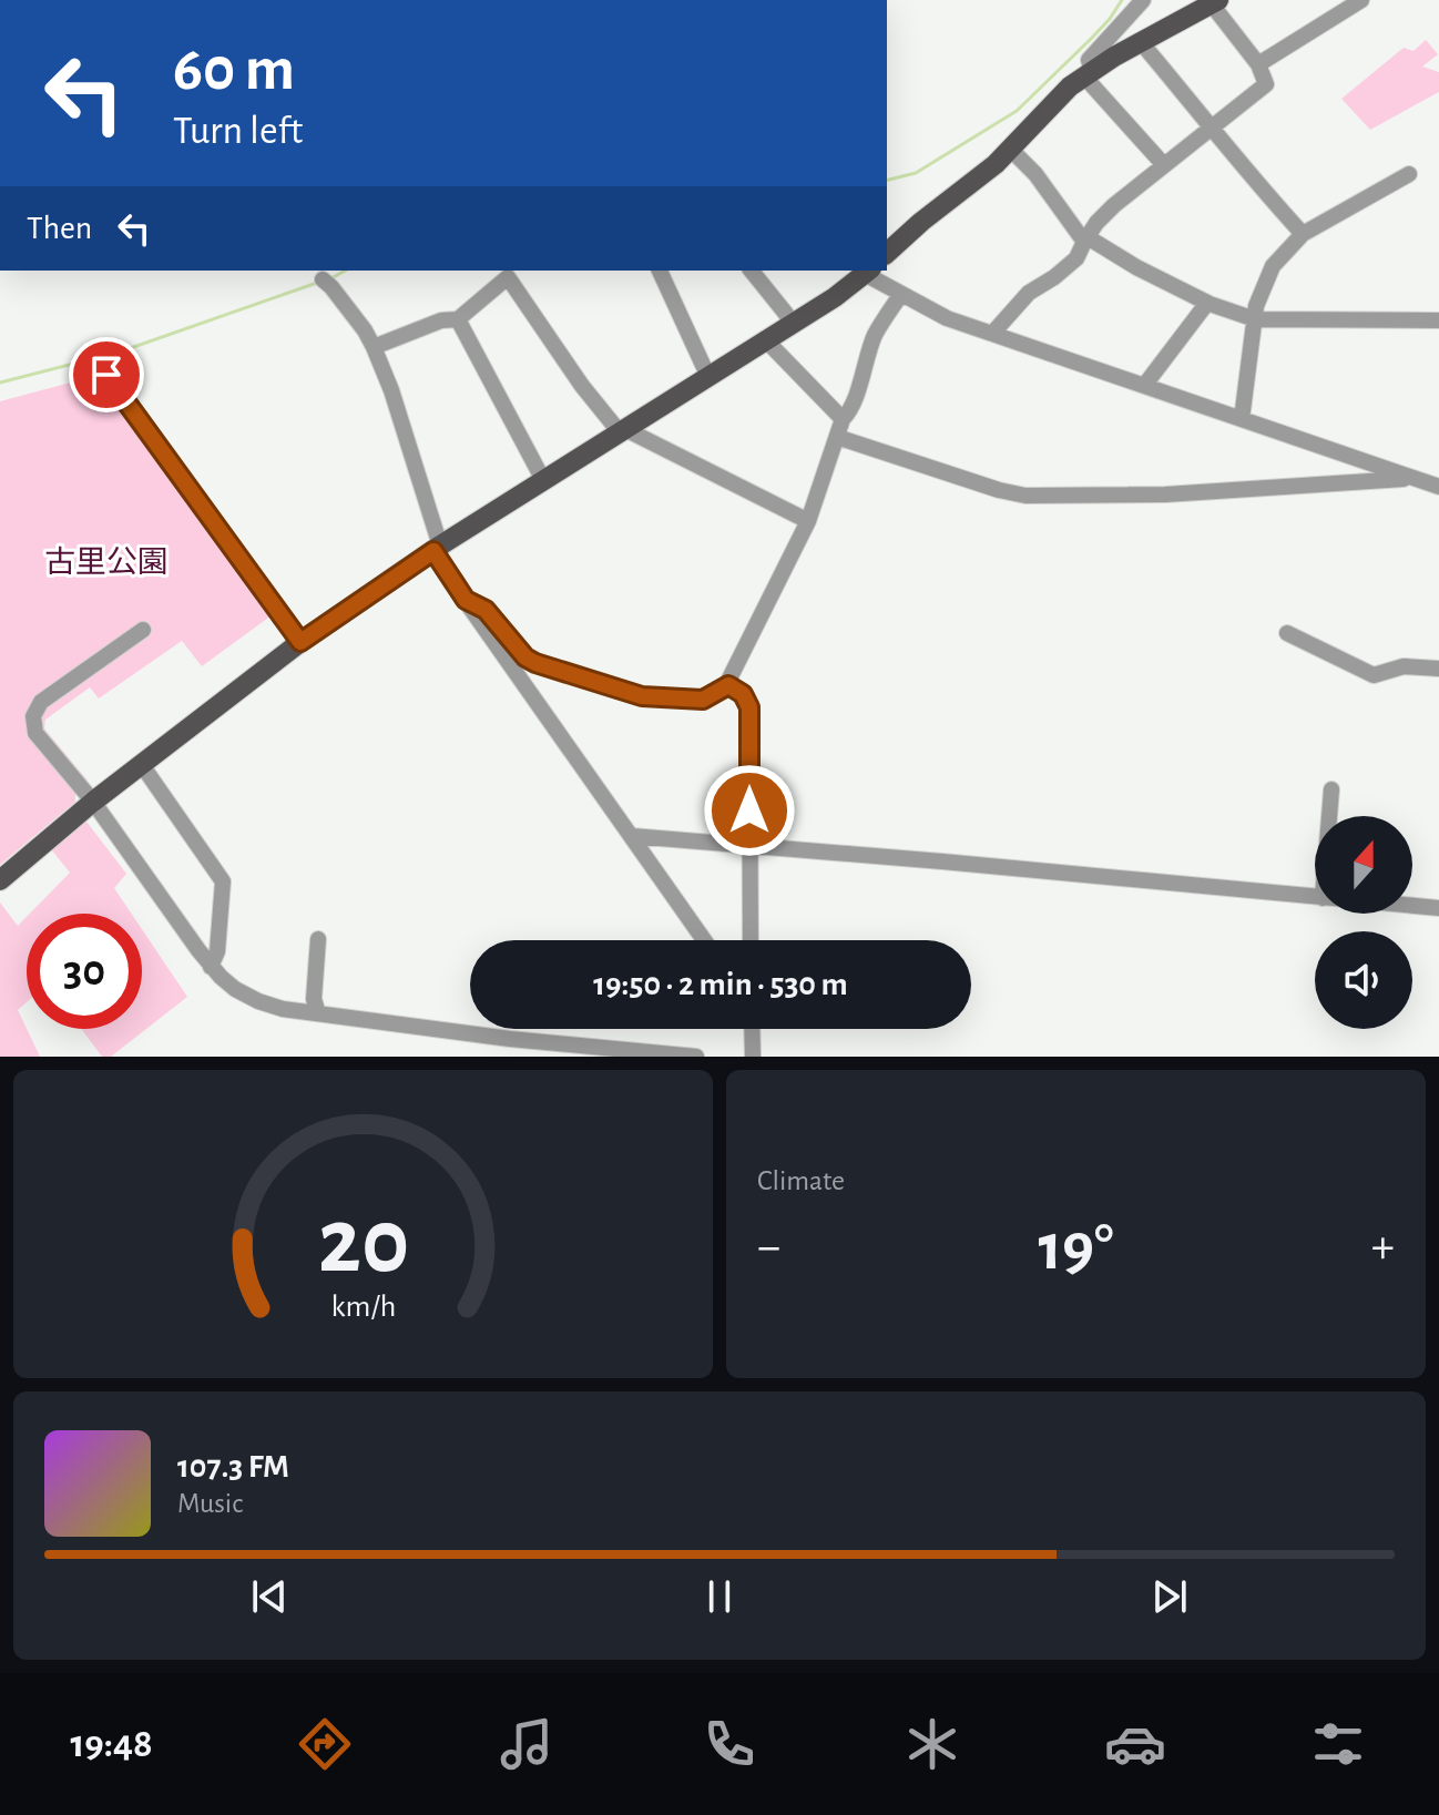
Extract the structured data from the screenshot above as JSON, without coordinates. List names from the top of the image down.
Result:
{
  "parks": ["古里公園"],
  "north": "top",
  "page": {
    "turn": ["60 m", "Turn left"],
    "then": "Then",
    "limit": "30",
    "trip": "19:50 · 2 min · 530 m",
    "tile": "Climate",
    "heat": ["−", "19°", "+"],
    "song": ["107.3 FM", "Music"],
    "tabs": "19:48",
    "gauge": ["20", "km/h"]
  }
}
